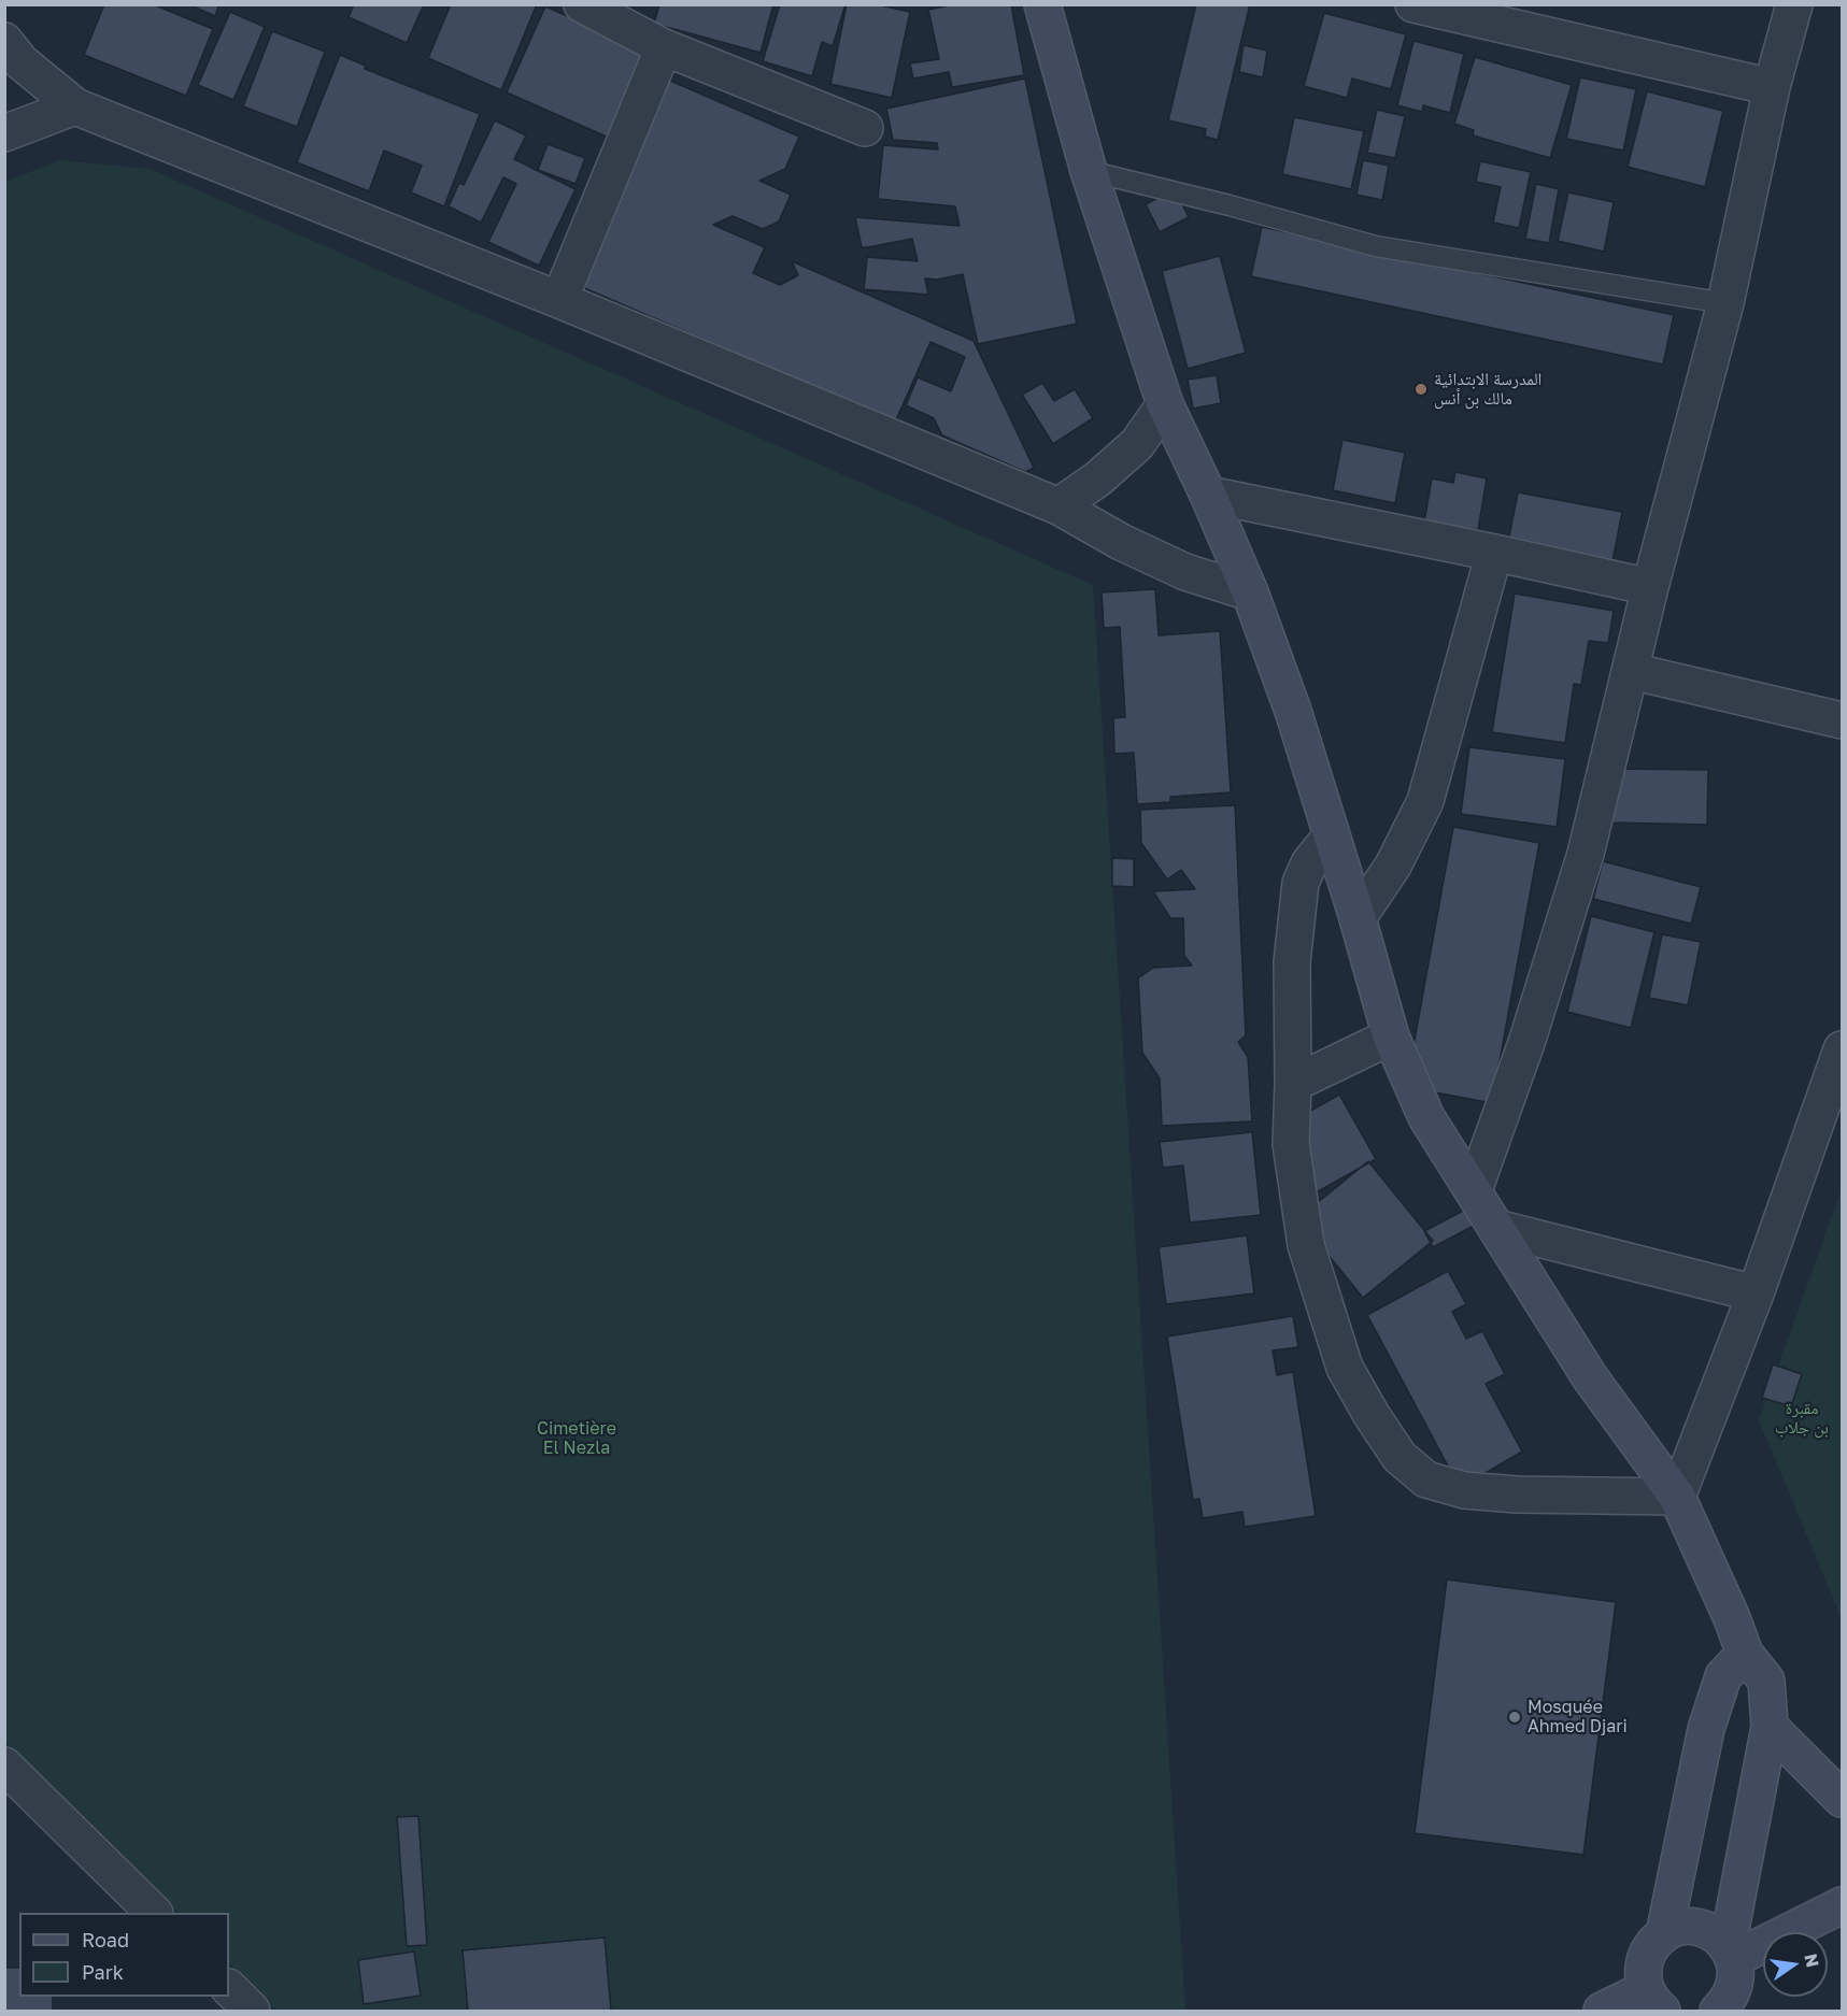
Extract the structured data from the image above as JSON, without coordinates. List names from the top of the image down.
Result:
{
  "parks": ["مقبرة بن جلاب", "Cimetière El Nezla"],
  "places": ["المدرسة الابتدائية مالك بن أنس", "Mosquée Ahmed Djari"],
  "legend": ["Road", "Park"],
  "north": "right"
}
